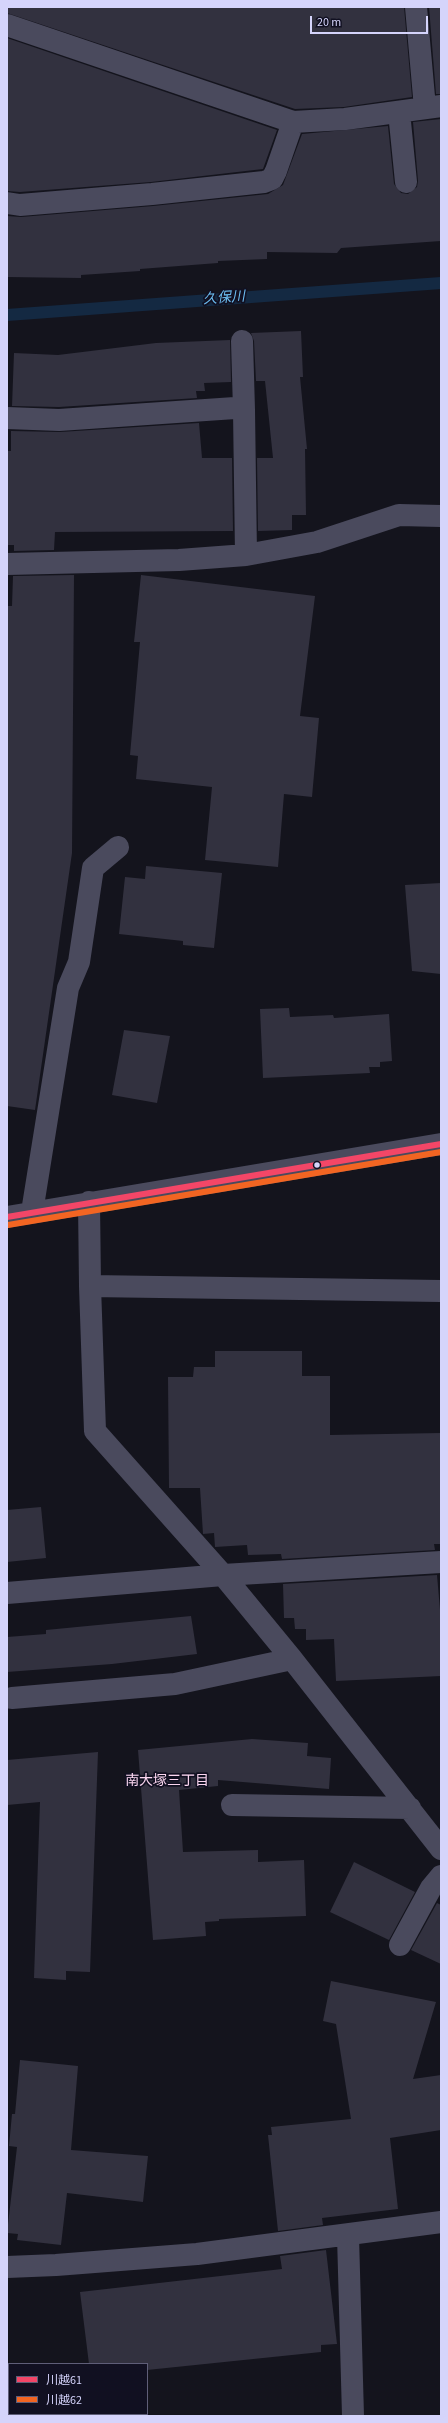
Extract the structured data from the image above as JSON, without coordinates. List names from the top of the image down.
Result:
{
  "districts": ["南大塚三丁目"],
  "water": ["久保川"],
  "lines": ["transit line 川越61", "transit line 川越62"],
  "legend": ["川越61", "川越62"],
  "scale_bar": "20 m"
}
